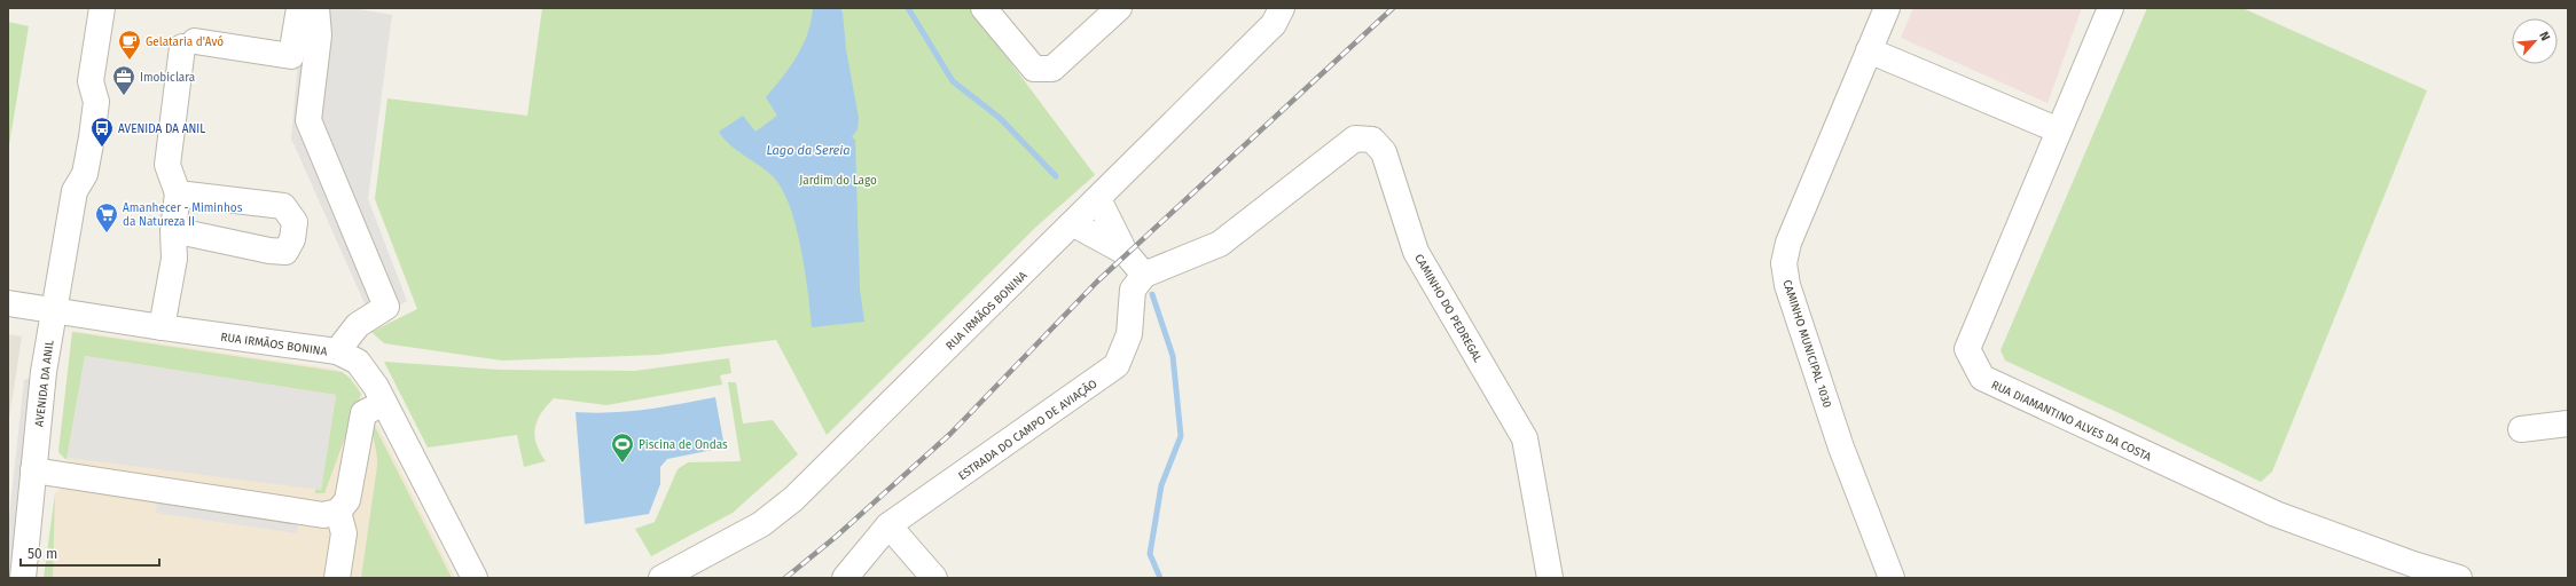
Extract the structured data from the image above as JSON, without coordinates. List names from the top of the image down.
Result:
{
  "streets": {
    "street": [
      "CAMINHO DO PEDREGAL",
      "RUA IRMÃOS BONINA",
      "CAMINHO MUNICIPAL 1030",
      "AVENIDA DA ANIL",
      "RUA DIAMANTINO ALVES DA COSTA",
      "ESTRADA DO CAMPO DE AVIAÇÃO"
    ]
  },
  "crossings": [
    ["CAMINHO DO PEDREGAL", "ESTRADA DO CAMPO DE AVIAÇÃO"],
    ["RUA IRMÃOS BONINA", "AVENIDA DA ANIL"]
  ],
  "water": ["Lago da Sereia"],
  "parks": ["Jardim do Lago"],
  "places": {
    "cafe": ["Gelataria d'Avó"],
    "office": ["Imobiclara"],
    "bus stop": ["AVENIDA DA ANIL"],
    "supermarket": ["Amanhecer - Miminhos da Natureza II"],
    "sports": ["Piscina de Ondas"]
  },
  "scale_bar": "50 m",
  "north": "top right"
}
